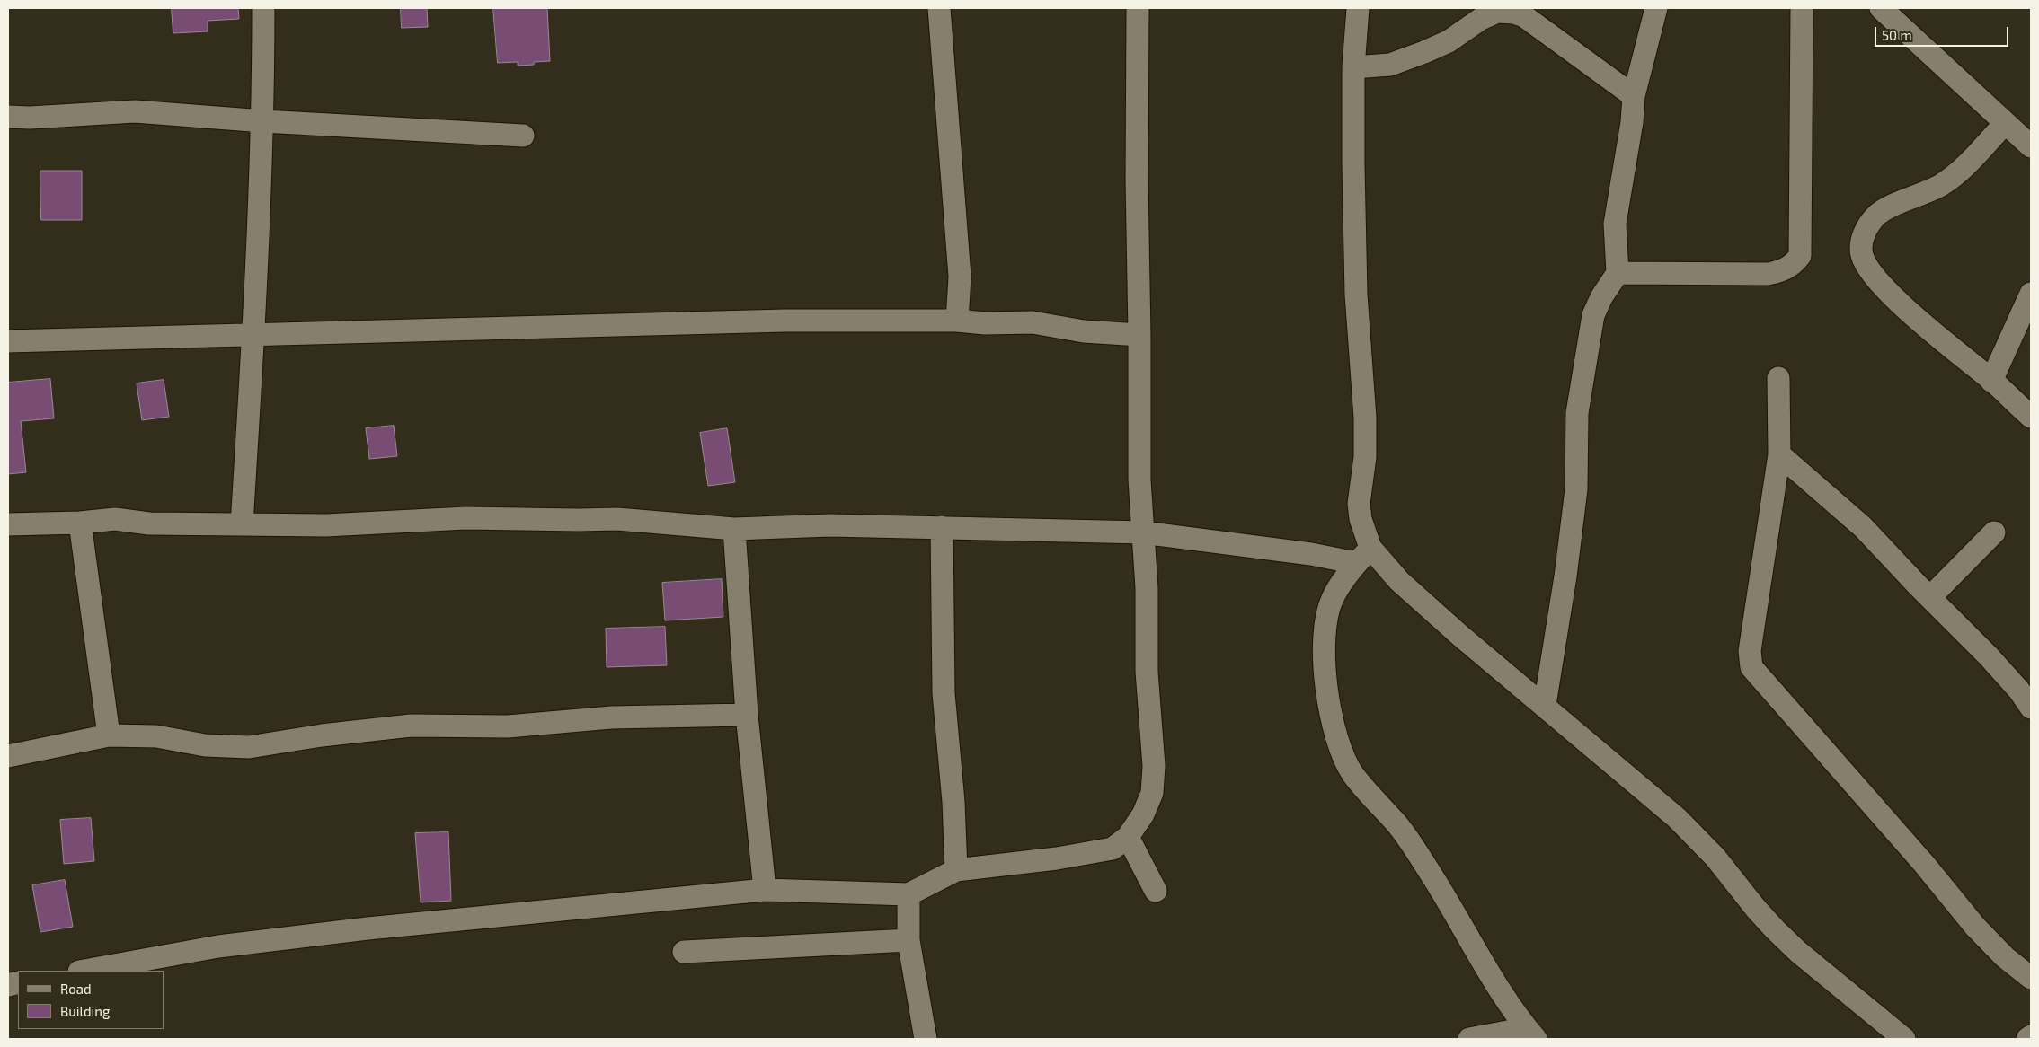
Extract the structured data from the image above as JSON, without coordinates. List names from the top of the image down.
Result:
{
  "legend": ["Road", "Building"],
  "scale_bar": "50 m"
}
